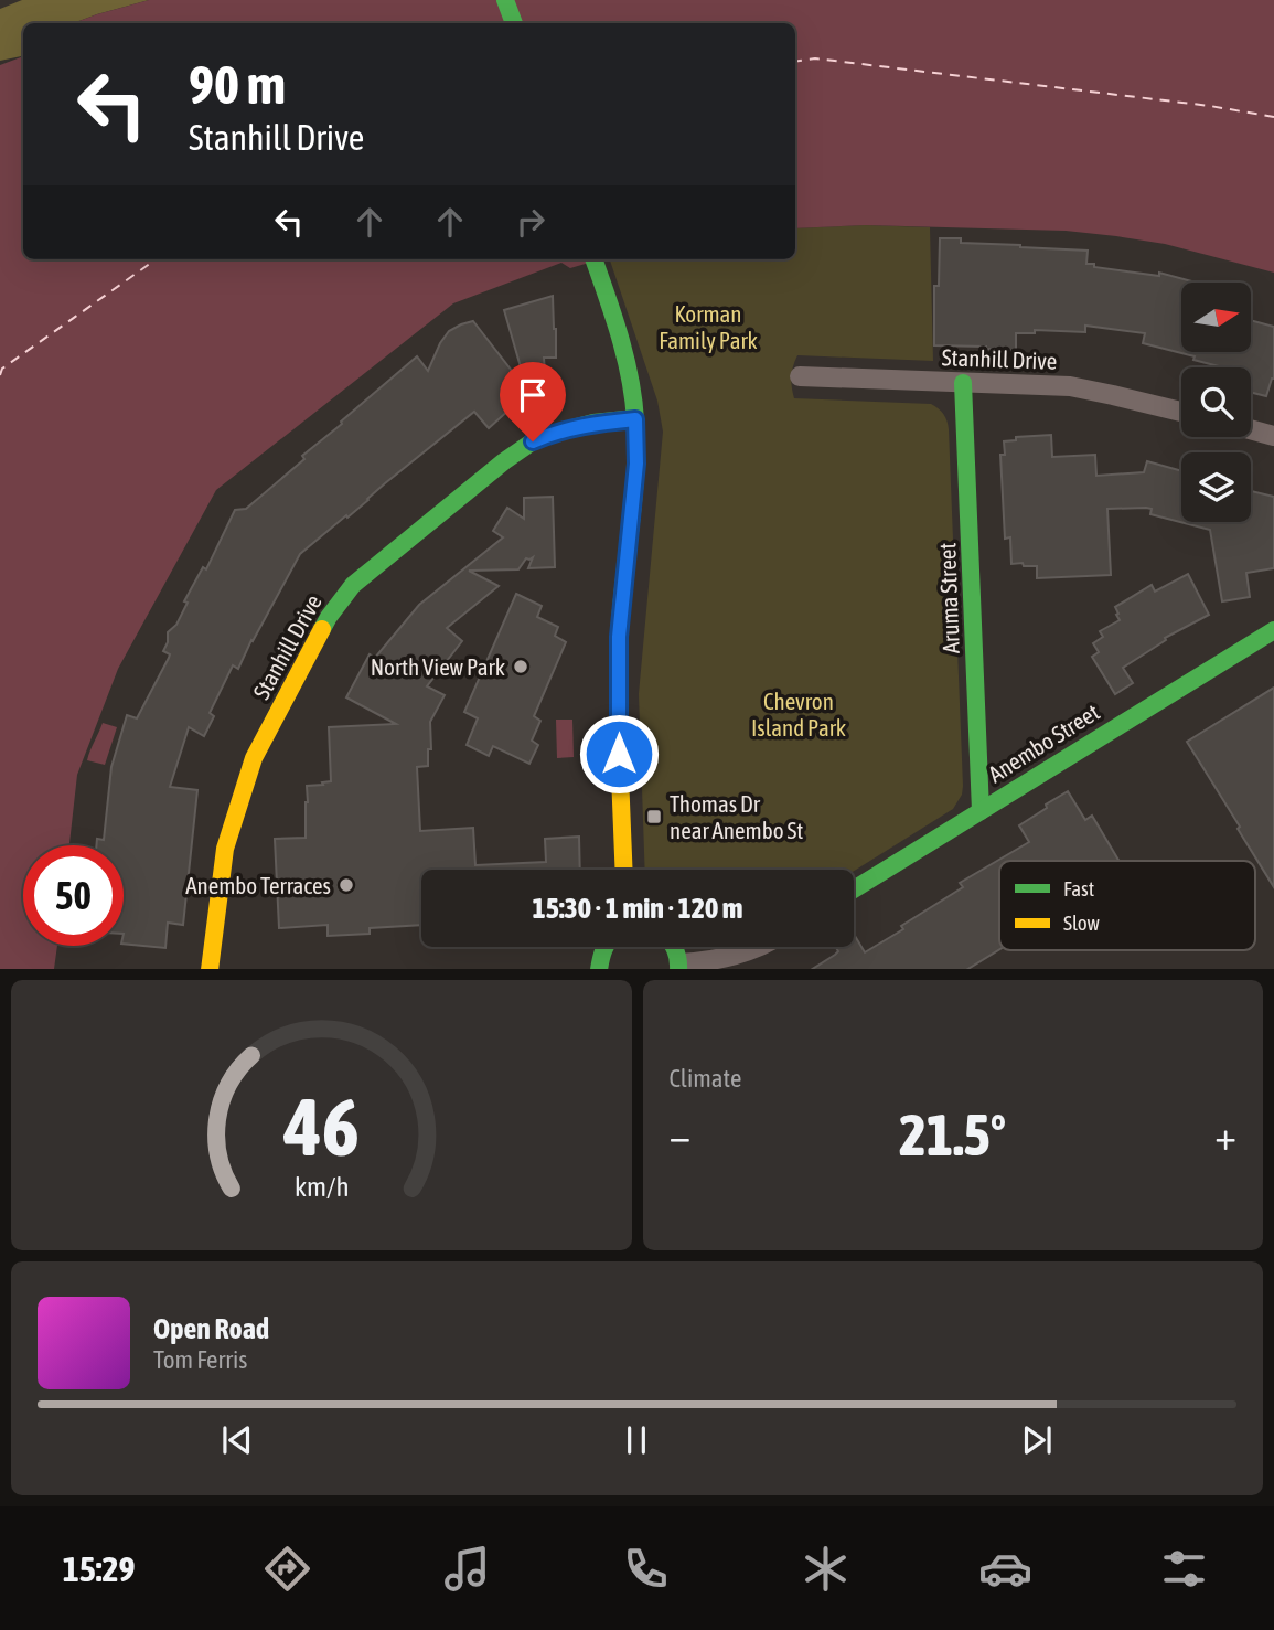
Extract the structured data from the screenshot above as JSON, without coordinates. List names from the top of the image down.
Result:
{
  "streets": {
    "street": ["Stanhill Drive", "Aruma Street", "Anembo Street"]
  },
  "crossings": [
    ["Stanhill Drive", "Aruma Street"],
    ["Aruma Street", "Anembo Street"]
  ],
  "parks": ["Korman Family Park", "Chevron Island Park"],
  "places": {
    "other": ["North View Park", "Anembo Terraces"],
    "transit": ["Thomas Dr near Anembo St"]
  },
  "legend": ["Fast", "Slow"],
  "north": "right",
  "page": {
    "turn": ["90 m", "Stanhill Drive"],
    "limit": "50",
    "trip": "15:30 · 1 min · 120 m",
    "tile": "Climate",
    "heat": ["−", "21.5°", "+"],
    "song": ["Open Road", "Tom Ferris"],
    "tabs": "15:29",
    "gauge": ["46", "km/h"]
  }
}
